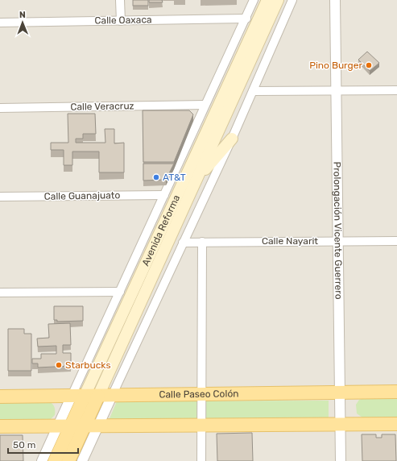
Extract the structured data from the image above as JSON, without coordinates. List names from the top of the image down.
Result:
{
  "streets": {
    "main road": ["Avenida Reforma", "Calle Paseo Colón"],
    "street": [
      "Calle Oaxaca",
      "Calle Veracruz",
      "Calle Guanajuato",
      "Prolongación Vicente Guerrero",
      "Calle Nayarit"
    ]
  },
  "crossings": [
    ["Calle Oaxaca", "Avenida Reforma"],
    ["Calle Veracruz", "Avenida Reforma"],
    ["Calle Guanajuato", "Avenida Reforma"],
    ["Avenida Reforma", "Calle Paseo Colón"],
    ["Prolongación Vicente Guerrero", "Calle Nayarit"],
    ["Prolongación Vicente Guerrero", "Calle Paseo Colón"]
  ],
  "places": ["Pino Burger", "AT&T", "Starbucks"],
  "scale_bar": "50 m",
  "north": "top"
}
